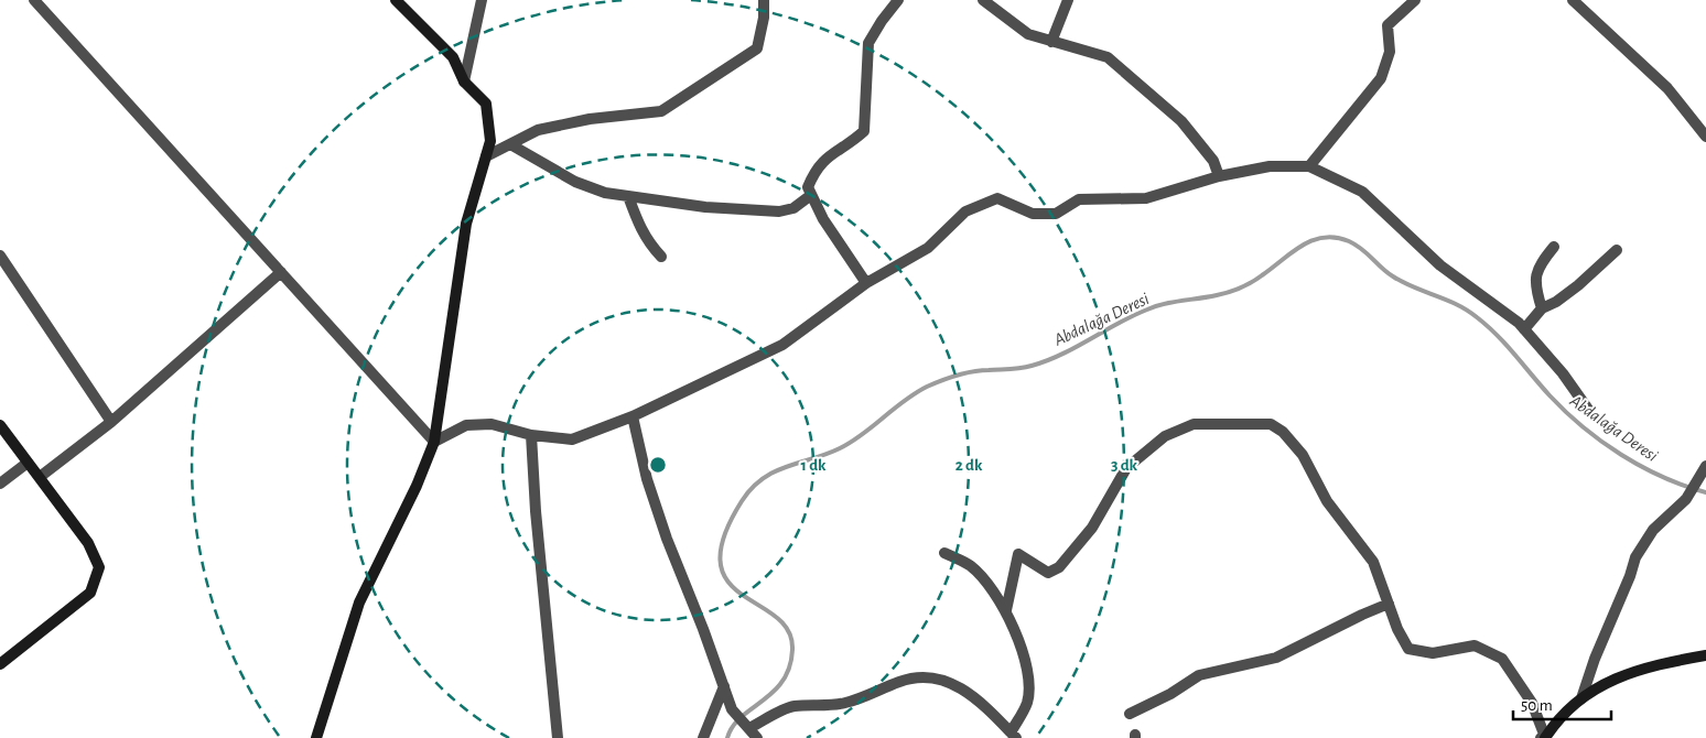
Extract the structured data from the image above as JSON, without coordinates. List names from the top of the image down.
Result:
{
  "water": ["Abdalağa Deresi"],
  "scale_bar": "50 m",
  "rings": ["1 dk", "2 dk", "3 dk"]
}
